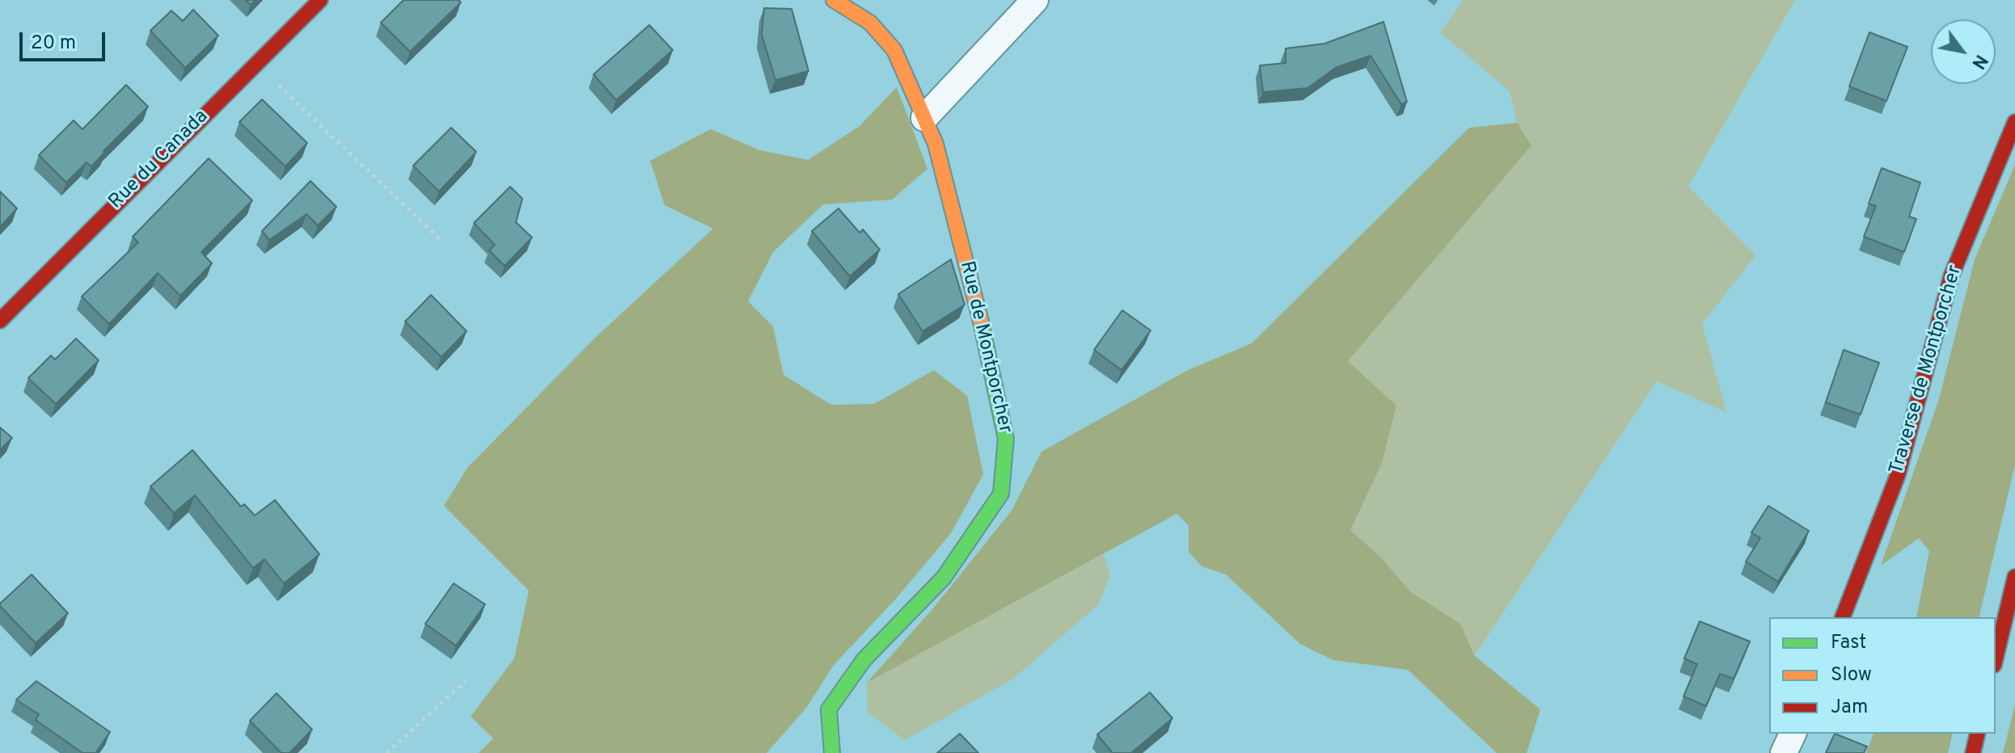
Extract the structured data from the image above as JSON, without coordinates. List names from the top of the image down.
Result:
{
  "streets": {
    "street": ["Rue du Canada", "Rue de Montporcher", "Traverse de Montporcher"]
  },
  "legend": ["Fast", "Slow", "Jam"],
  "scale_bar": "20 m",
  "north": "bottom right"
}
